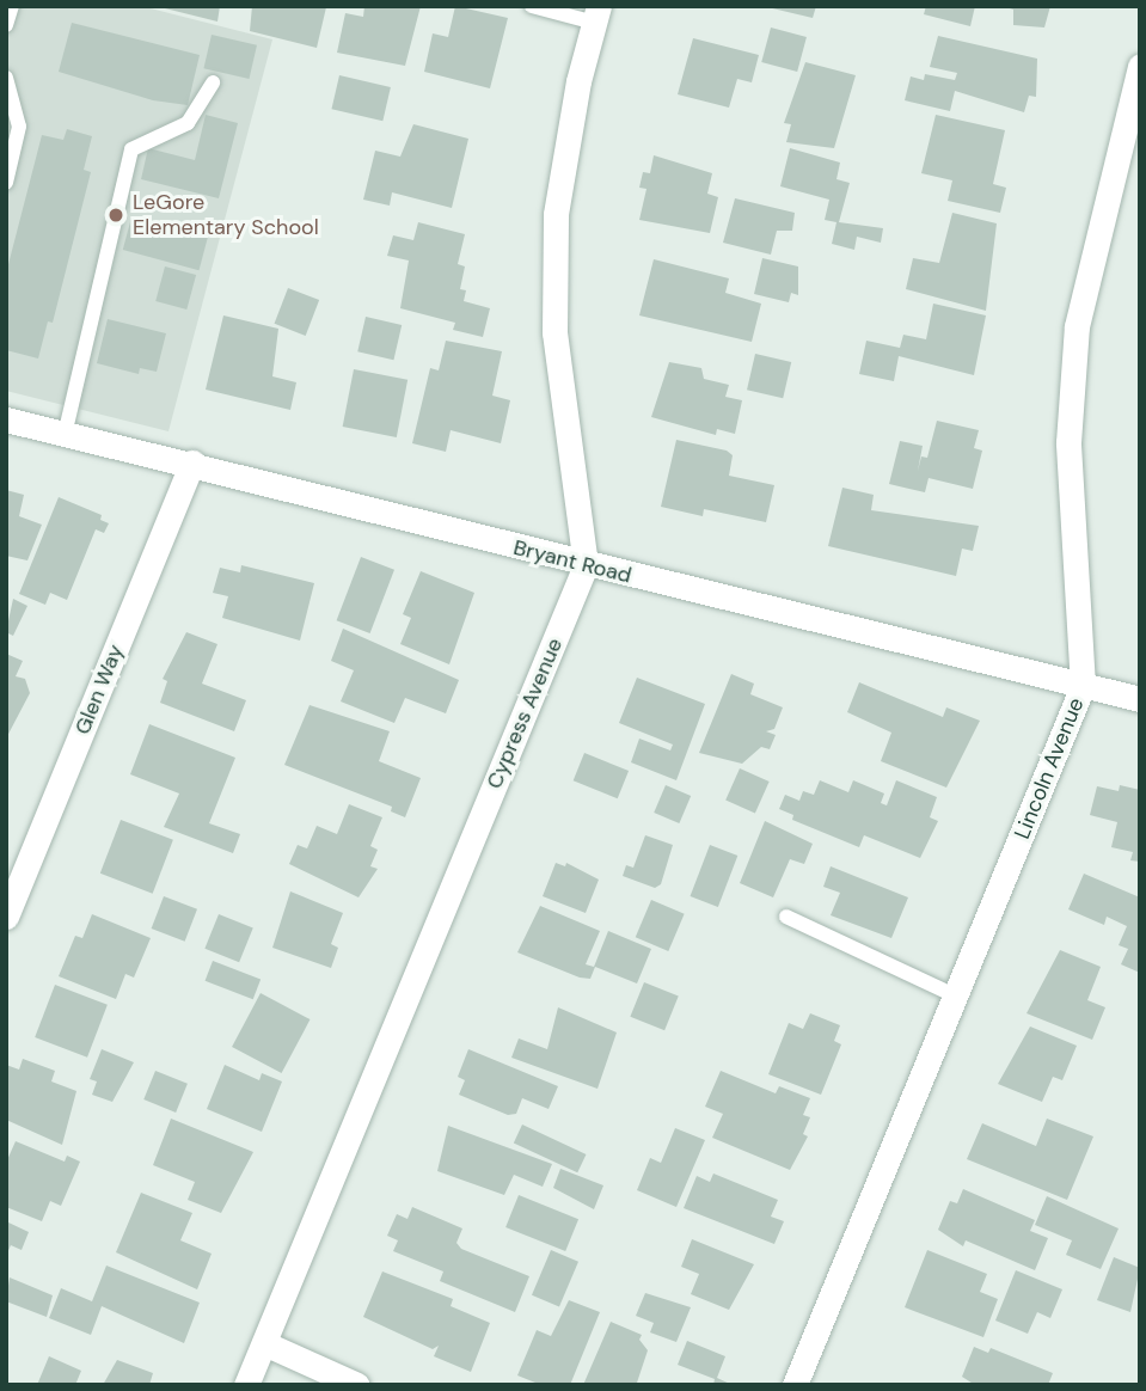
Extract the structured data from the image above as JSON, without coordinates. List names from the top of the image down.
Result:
{
  "streets": {
    "street": [
      "Bryant Road",
      "Glen Way",
      "Cypress Avenue",
      "Lincoln Avenue"
    ]
  },
  "crossings": [
    ["Bryant Road", "Glen Way"],
    ["Bryant Road", "Cypress Avenue"],
    ["Bryant Road", "Lincoln Avenue"]
  ],
  "places": ["LeGore Elementary School"]
}
